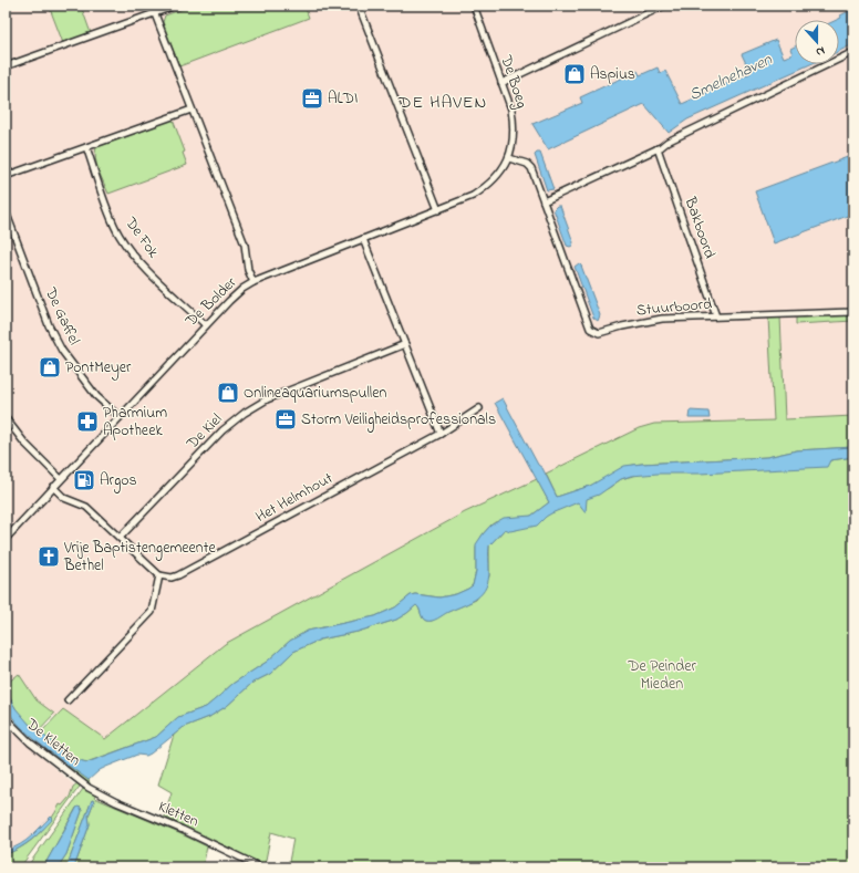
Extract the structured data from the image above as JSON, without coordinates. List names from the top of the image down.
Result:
{
  "streets": {
    "street": [
      "De Boeg",
      "Bakboord",
      "De Fok",
      "De Bolder",
      "Stuurboord",
      "De Gaffel",
      "De Kiel",
      "Het Helmhout",
      "De Kletten",
      "Kletten"
    ]
  },
  "crossings": [
    ["De Boeg", "Stuurboord"],
    ["Bakboord", "Stuurboord"],
    ["De Fok", "De Bolder"],
    ["De Bolder", "De Gaffel"],
    ["De Kletten", "Kletten"]
  ],
  "districts": ["DE HAVEN"],
  "water": ["Smelnehaven"],
  "parks": ["De Peinder Mieden"],
  "places": {
    "shop": ["Aspius", "PontMeyer", "Onlineaquariumspullen"],
    "office": ["ALDI", "Storm Veiligheidsprofessionals"],
    "pharmacy": ["Pharmium Apotheek"],
    "fuel station": ["Argos"],
    "church": ["Vrije Baptistengemeente Bethel"]
  },
  "north": "bottom"
}
